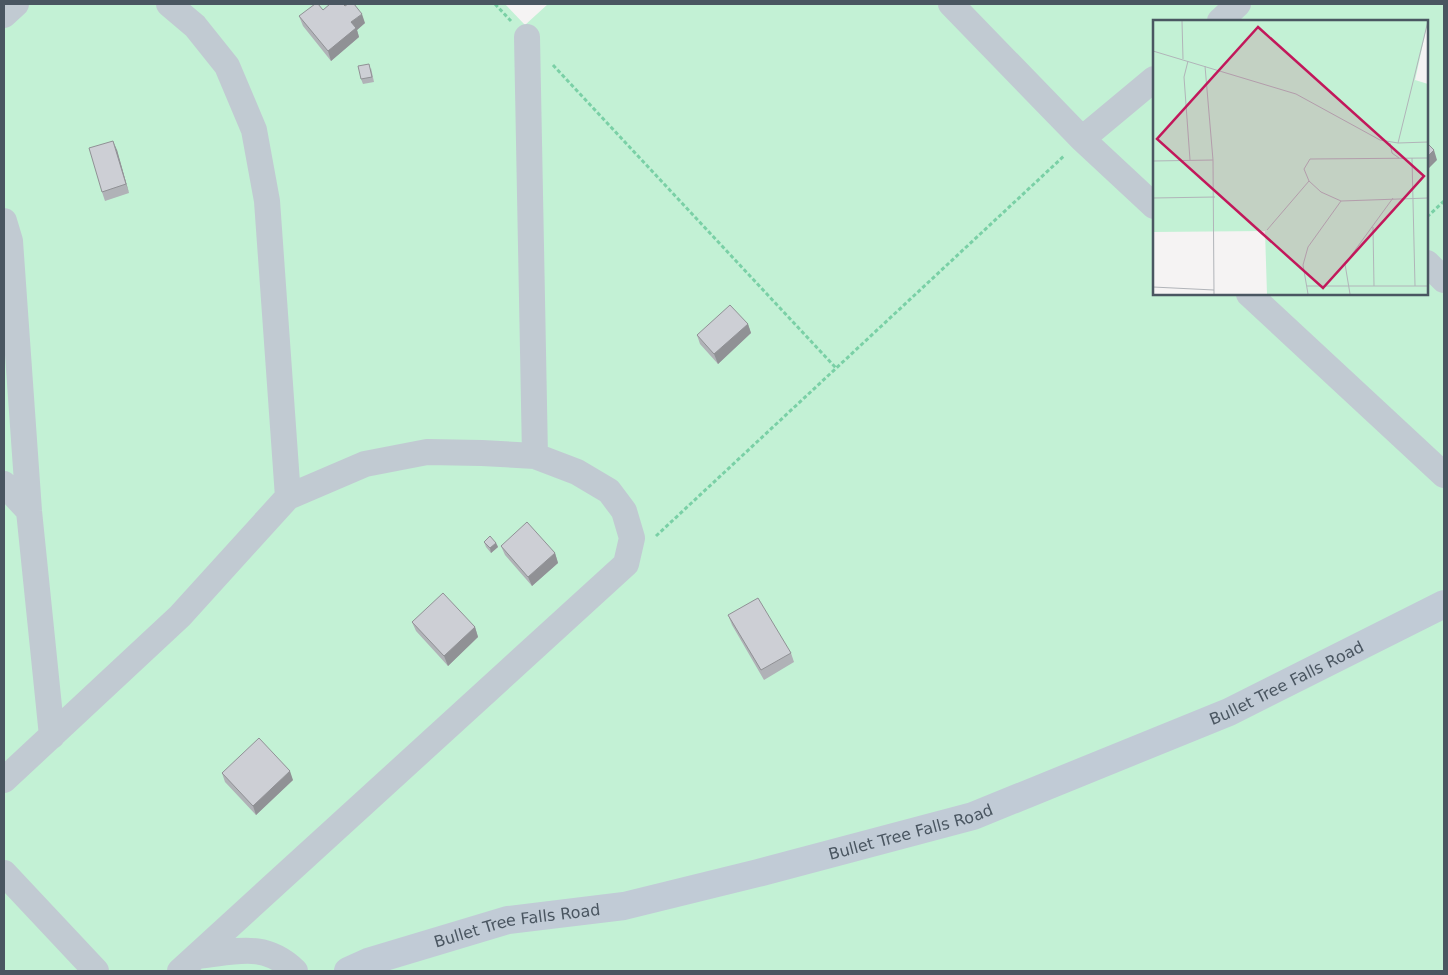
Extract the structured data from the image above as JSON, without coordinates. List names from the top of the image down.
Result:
{
  "streets": {
    "main road": ["Bullet Tree Falls Road"]
  }
}
